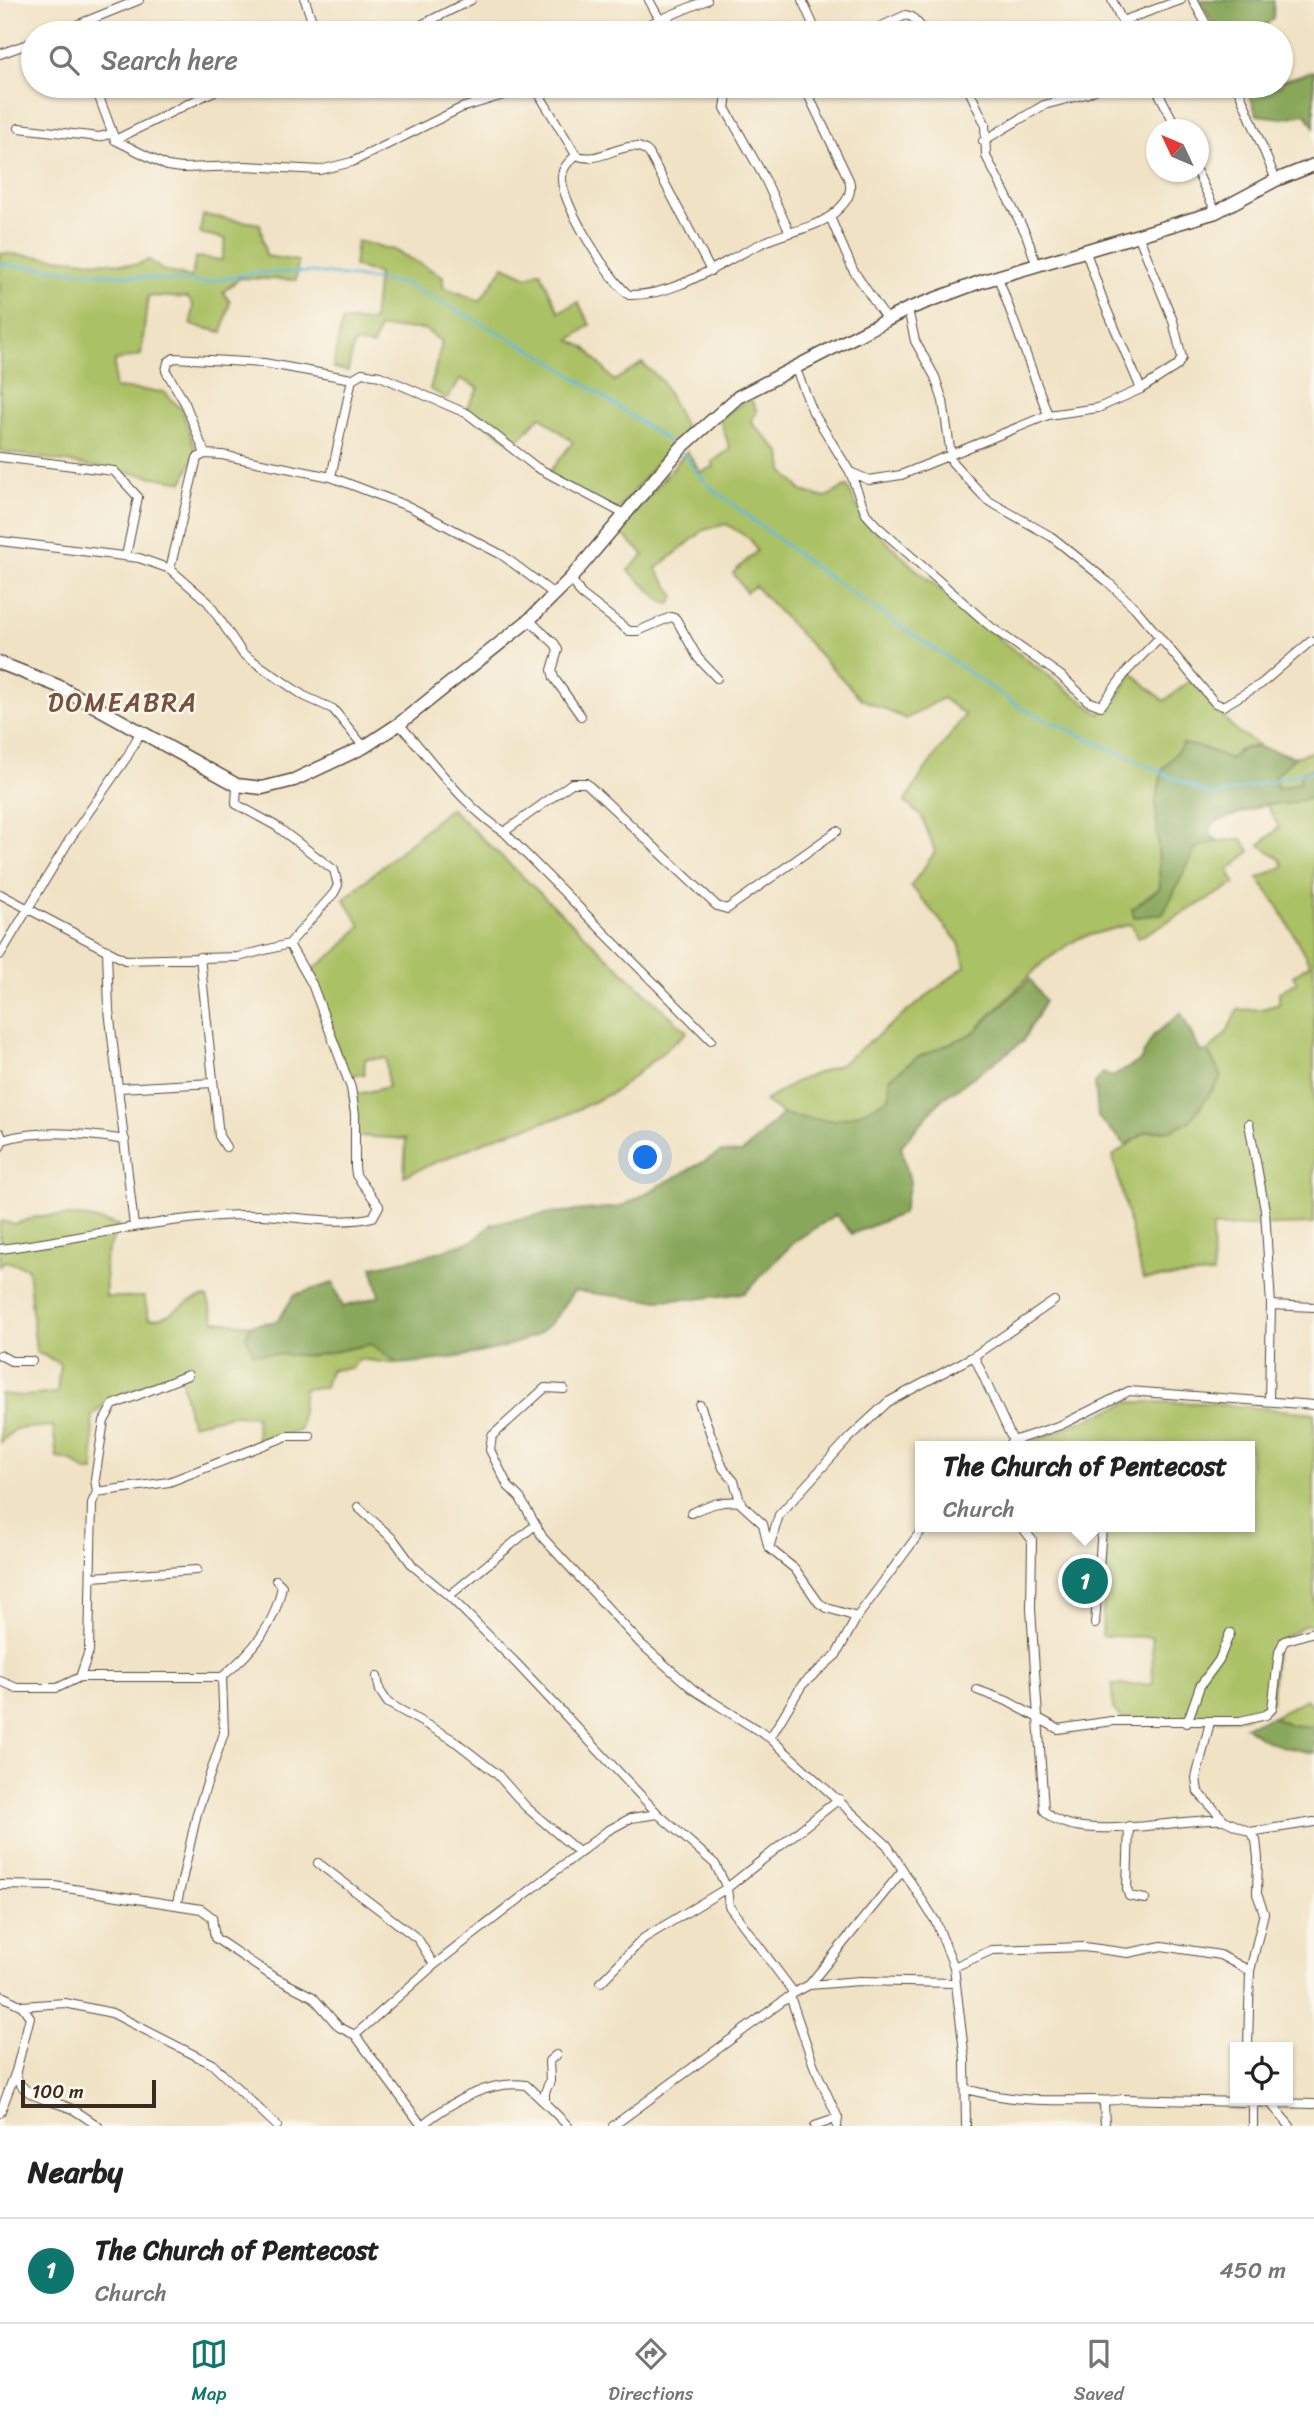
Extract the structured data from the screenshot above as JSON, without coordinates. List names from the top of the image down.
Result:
{
  "districts": ["DOMEABRA"],
  "scale_bar": "100 m",
  "north": "top left",
  "page": {
    "search": "Search here",
    "popup": ["The Church of Pentecost", "Church"],
    "pins": "1",
    "scale": "100 m",
    "heading": "Nearby",
    "list": [
      {
        "mark": "1",
        "name": "The Church of Pentecost",
        "note": "Church",
        "value": "450 m"
      }
    ],
    "nav": ["Map", "Directions", "Saved"]
  }
}
